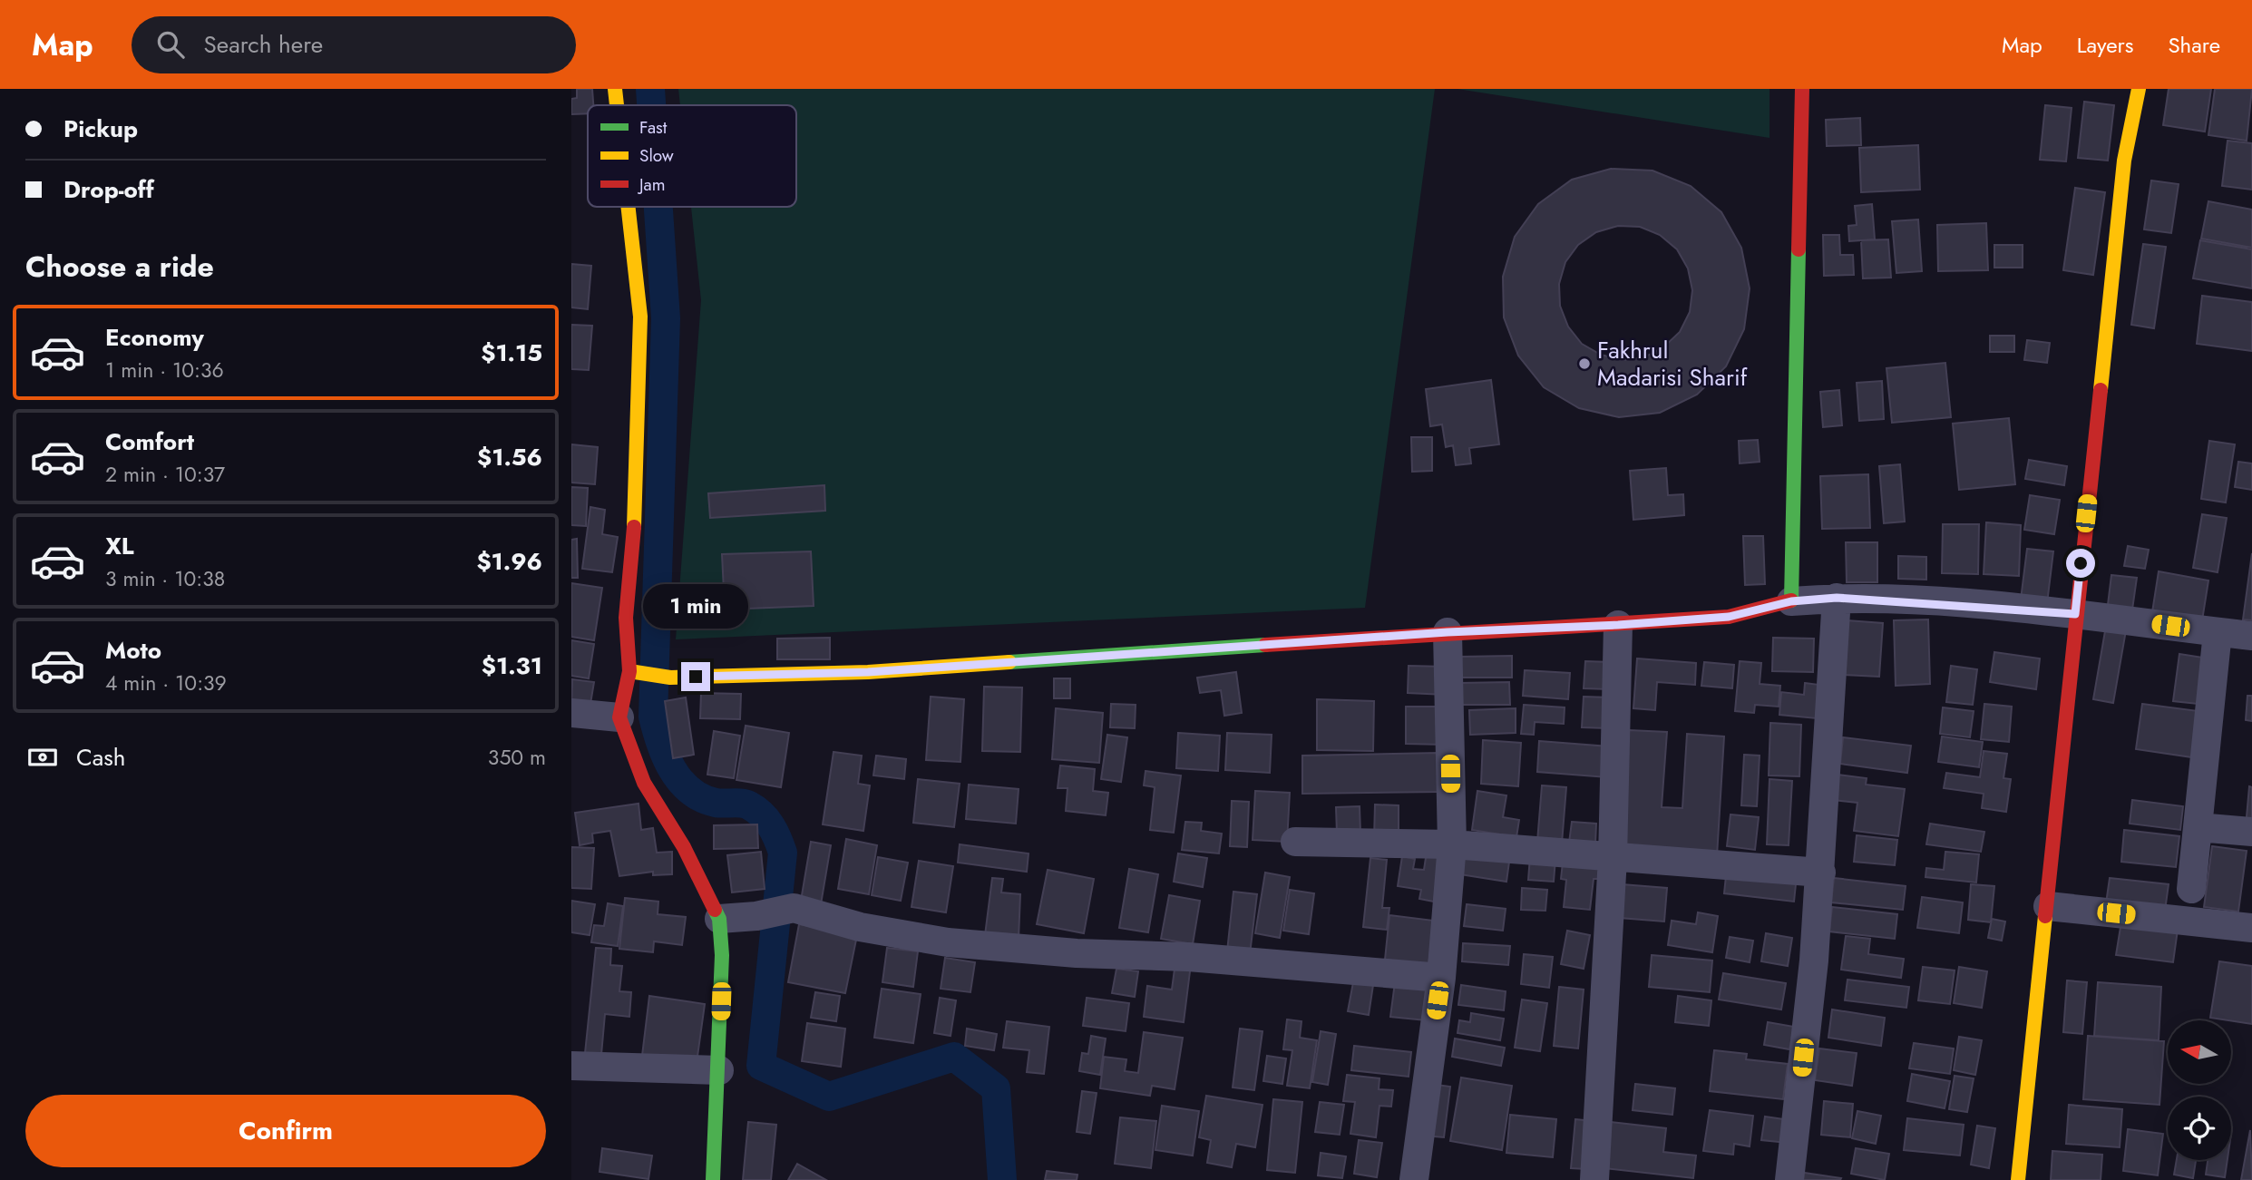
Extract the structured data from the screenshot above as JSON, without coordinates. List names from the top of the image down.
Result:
{
  "places": ["Fakhrul Madarisi Sharif"],
  "legend": ["Fast", "Slow", "Jam"],
  "north": "left",
  "page": {
    "header": "Map",
    "search": "Search here",
    "nav": ["Map", "Layers", "Share"],
    "banner": ["Pickup", "Drop-off"],
    "heading": "Choose a ride",
    "list": [
      {
        "name": "Economy",
        "note": "1 min · 10:36",
        "value": "$1.15"
      },
      {
        "name": "Comfort",
        "note": "2 min · 10:37",
        "value": "$1.56"
      },
      {
        "name": "XL",
        "note": "3 min · 10:38",
        "value": "$1.96"
      },
      {
        "name": "Moto",
        "note": "4 min · 10:39",
        "value": "$1.31"
      }
    ],
    "bubble": "1 min",
    "pay": ["Cash", "350 m"],
    "buttons": "Confirm"
  }
}
